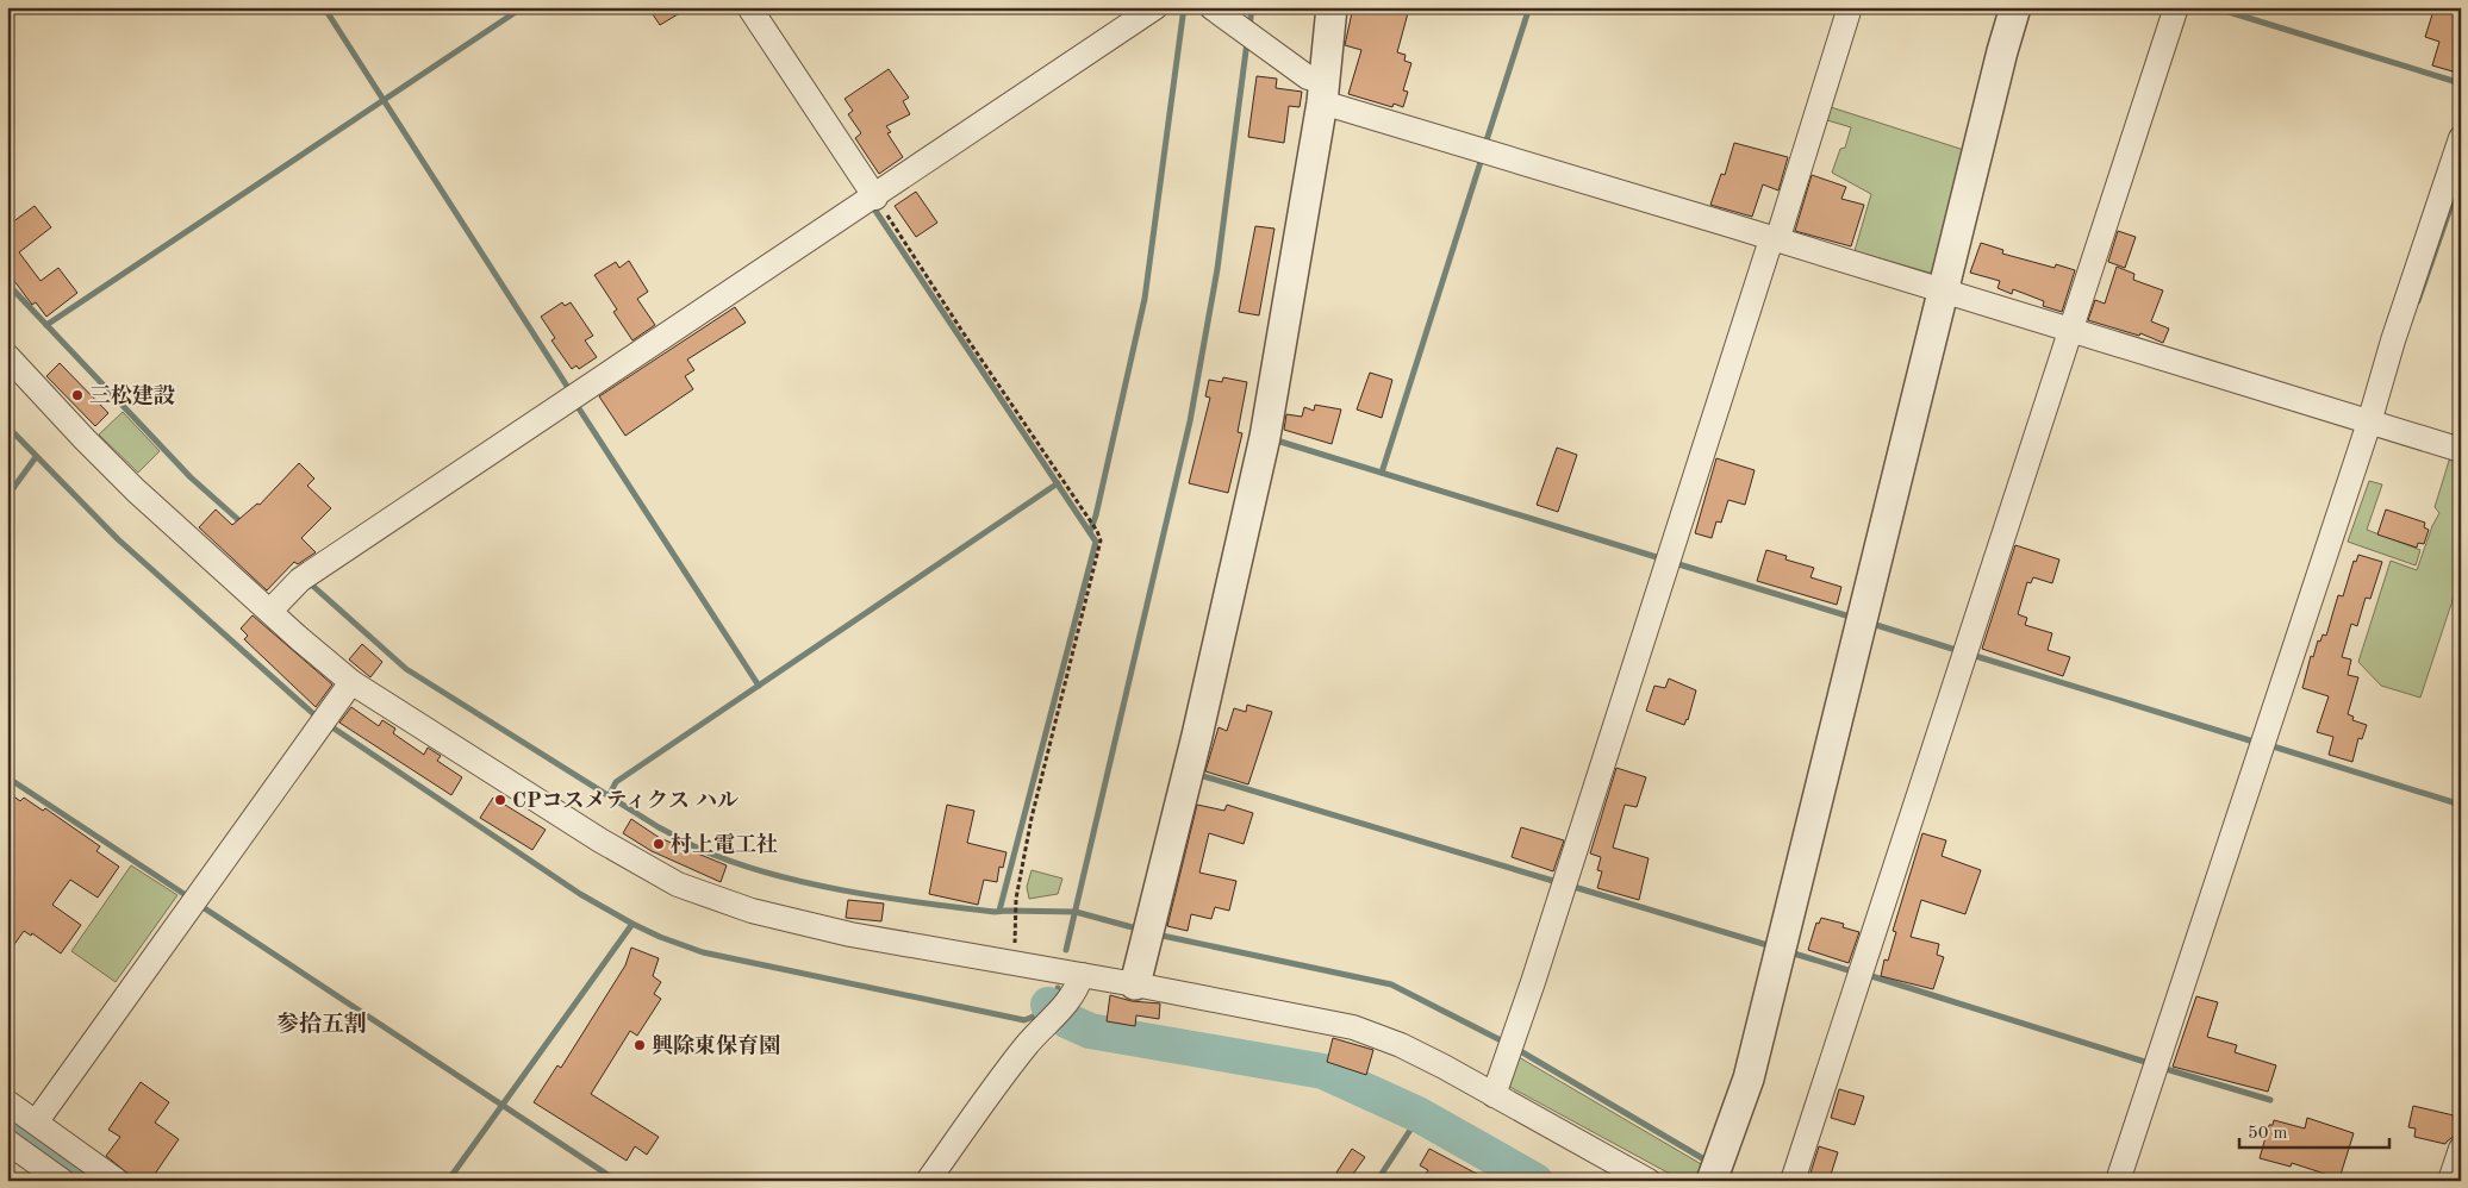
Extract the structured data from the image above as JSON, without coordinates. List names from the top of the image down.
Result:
{
  "districts": ["参拾五割"],
  "places": [
    "三松建設",
    "CPコスメティクス ハル",
    "村上電工社",
    "興除東保育園"
  ],
  "scale_bar": "50 m"
}
